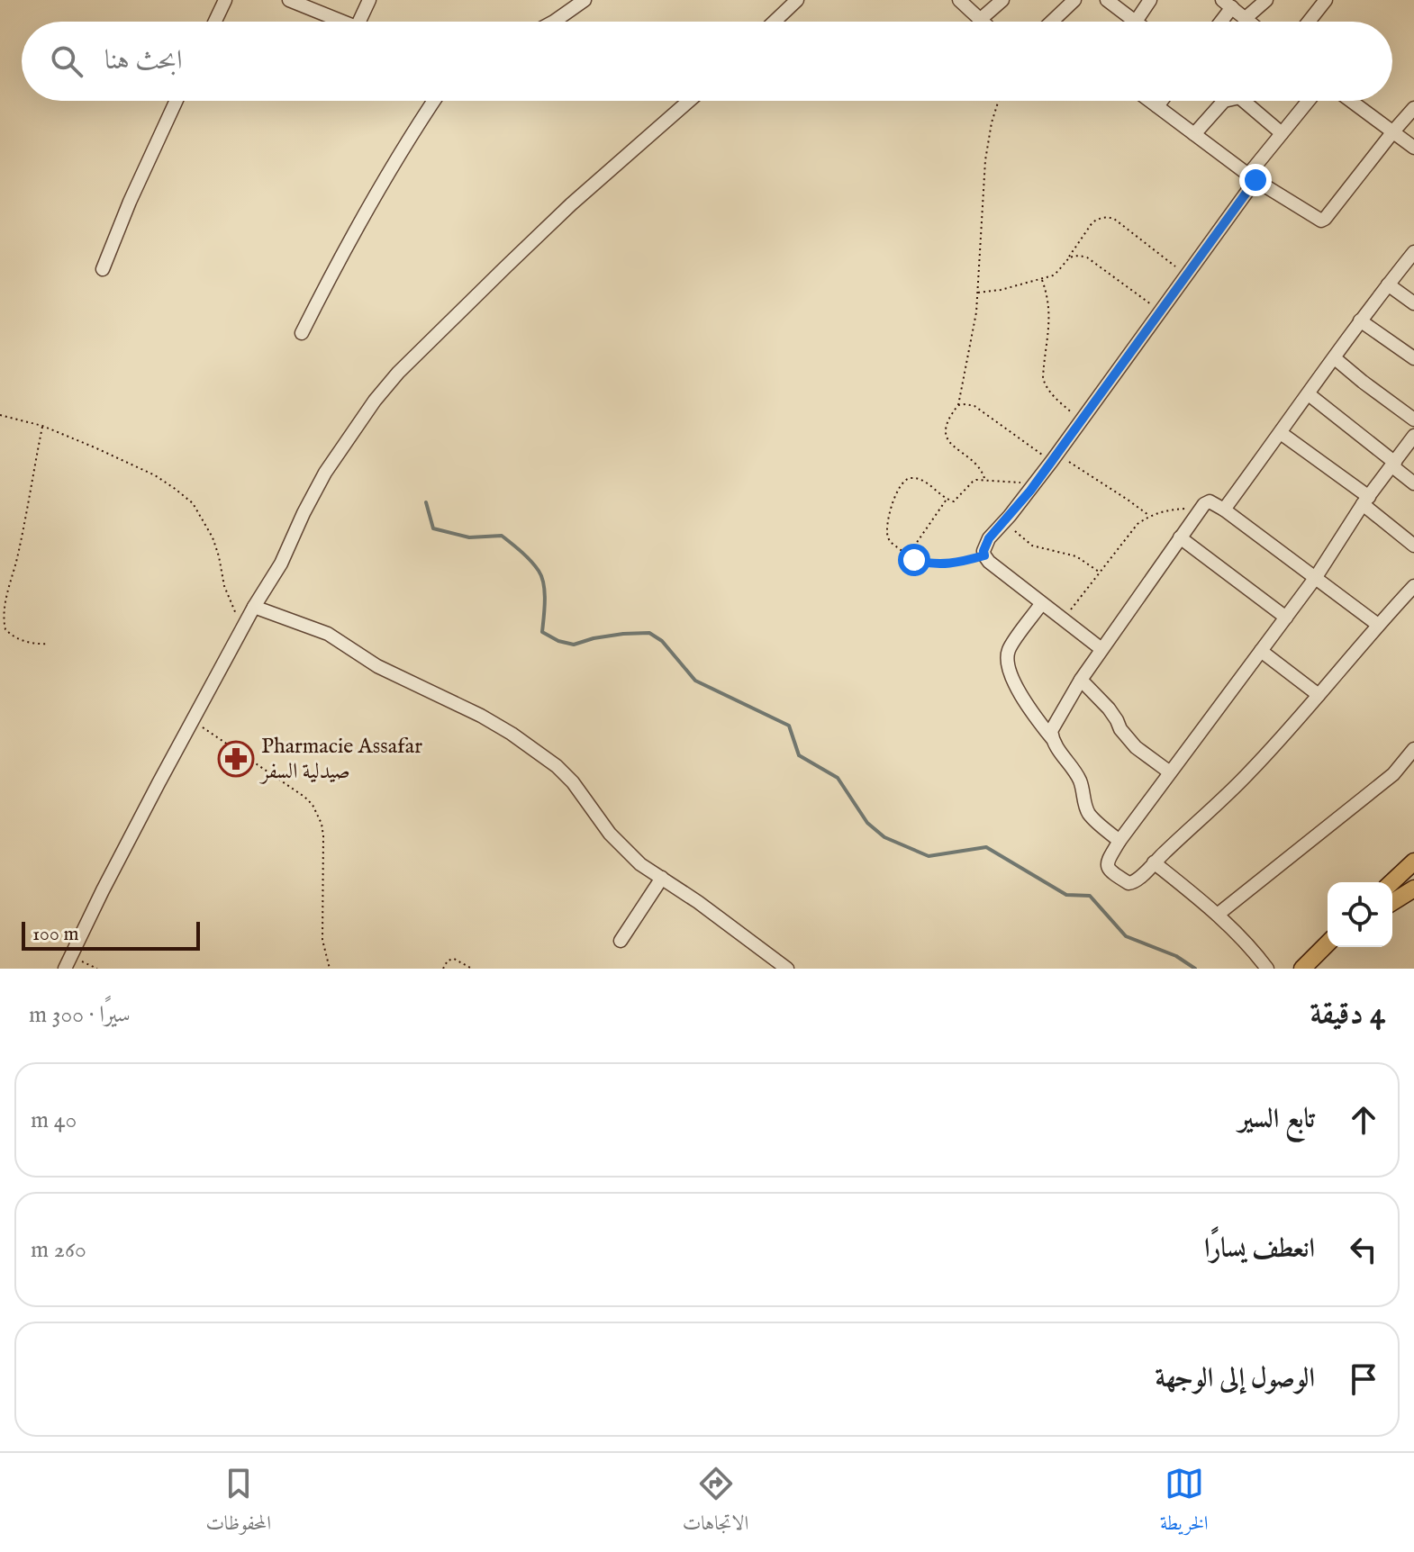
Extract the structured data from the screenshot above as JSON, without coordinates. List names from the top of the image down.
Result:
{
  "places": {
    "pharmacy": ["Pharmacie Assafar صيدلية السفر"]
  },
  "scale_bar": "100 m",
  "page": {
    "search": "ابحث هنا",
    "scale": "100 m",
    "heading": ["4 دقيقة", "سيرًا · 300 m"],
    "list": [
      ["تابع السير", "40 m"],
      ["انعطف يسارًا", "260 m"],
      "الوصول إلى الوجهة"
    ],
    "nav": ["الخريطة", "الاتجاهات", "المحفوظات"]
  }
}
